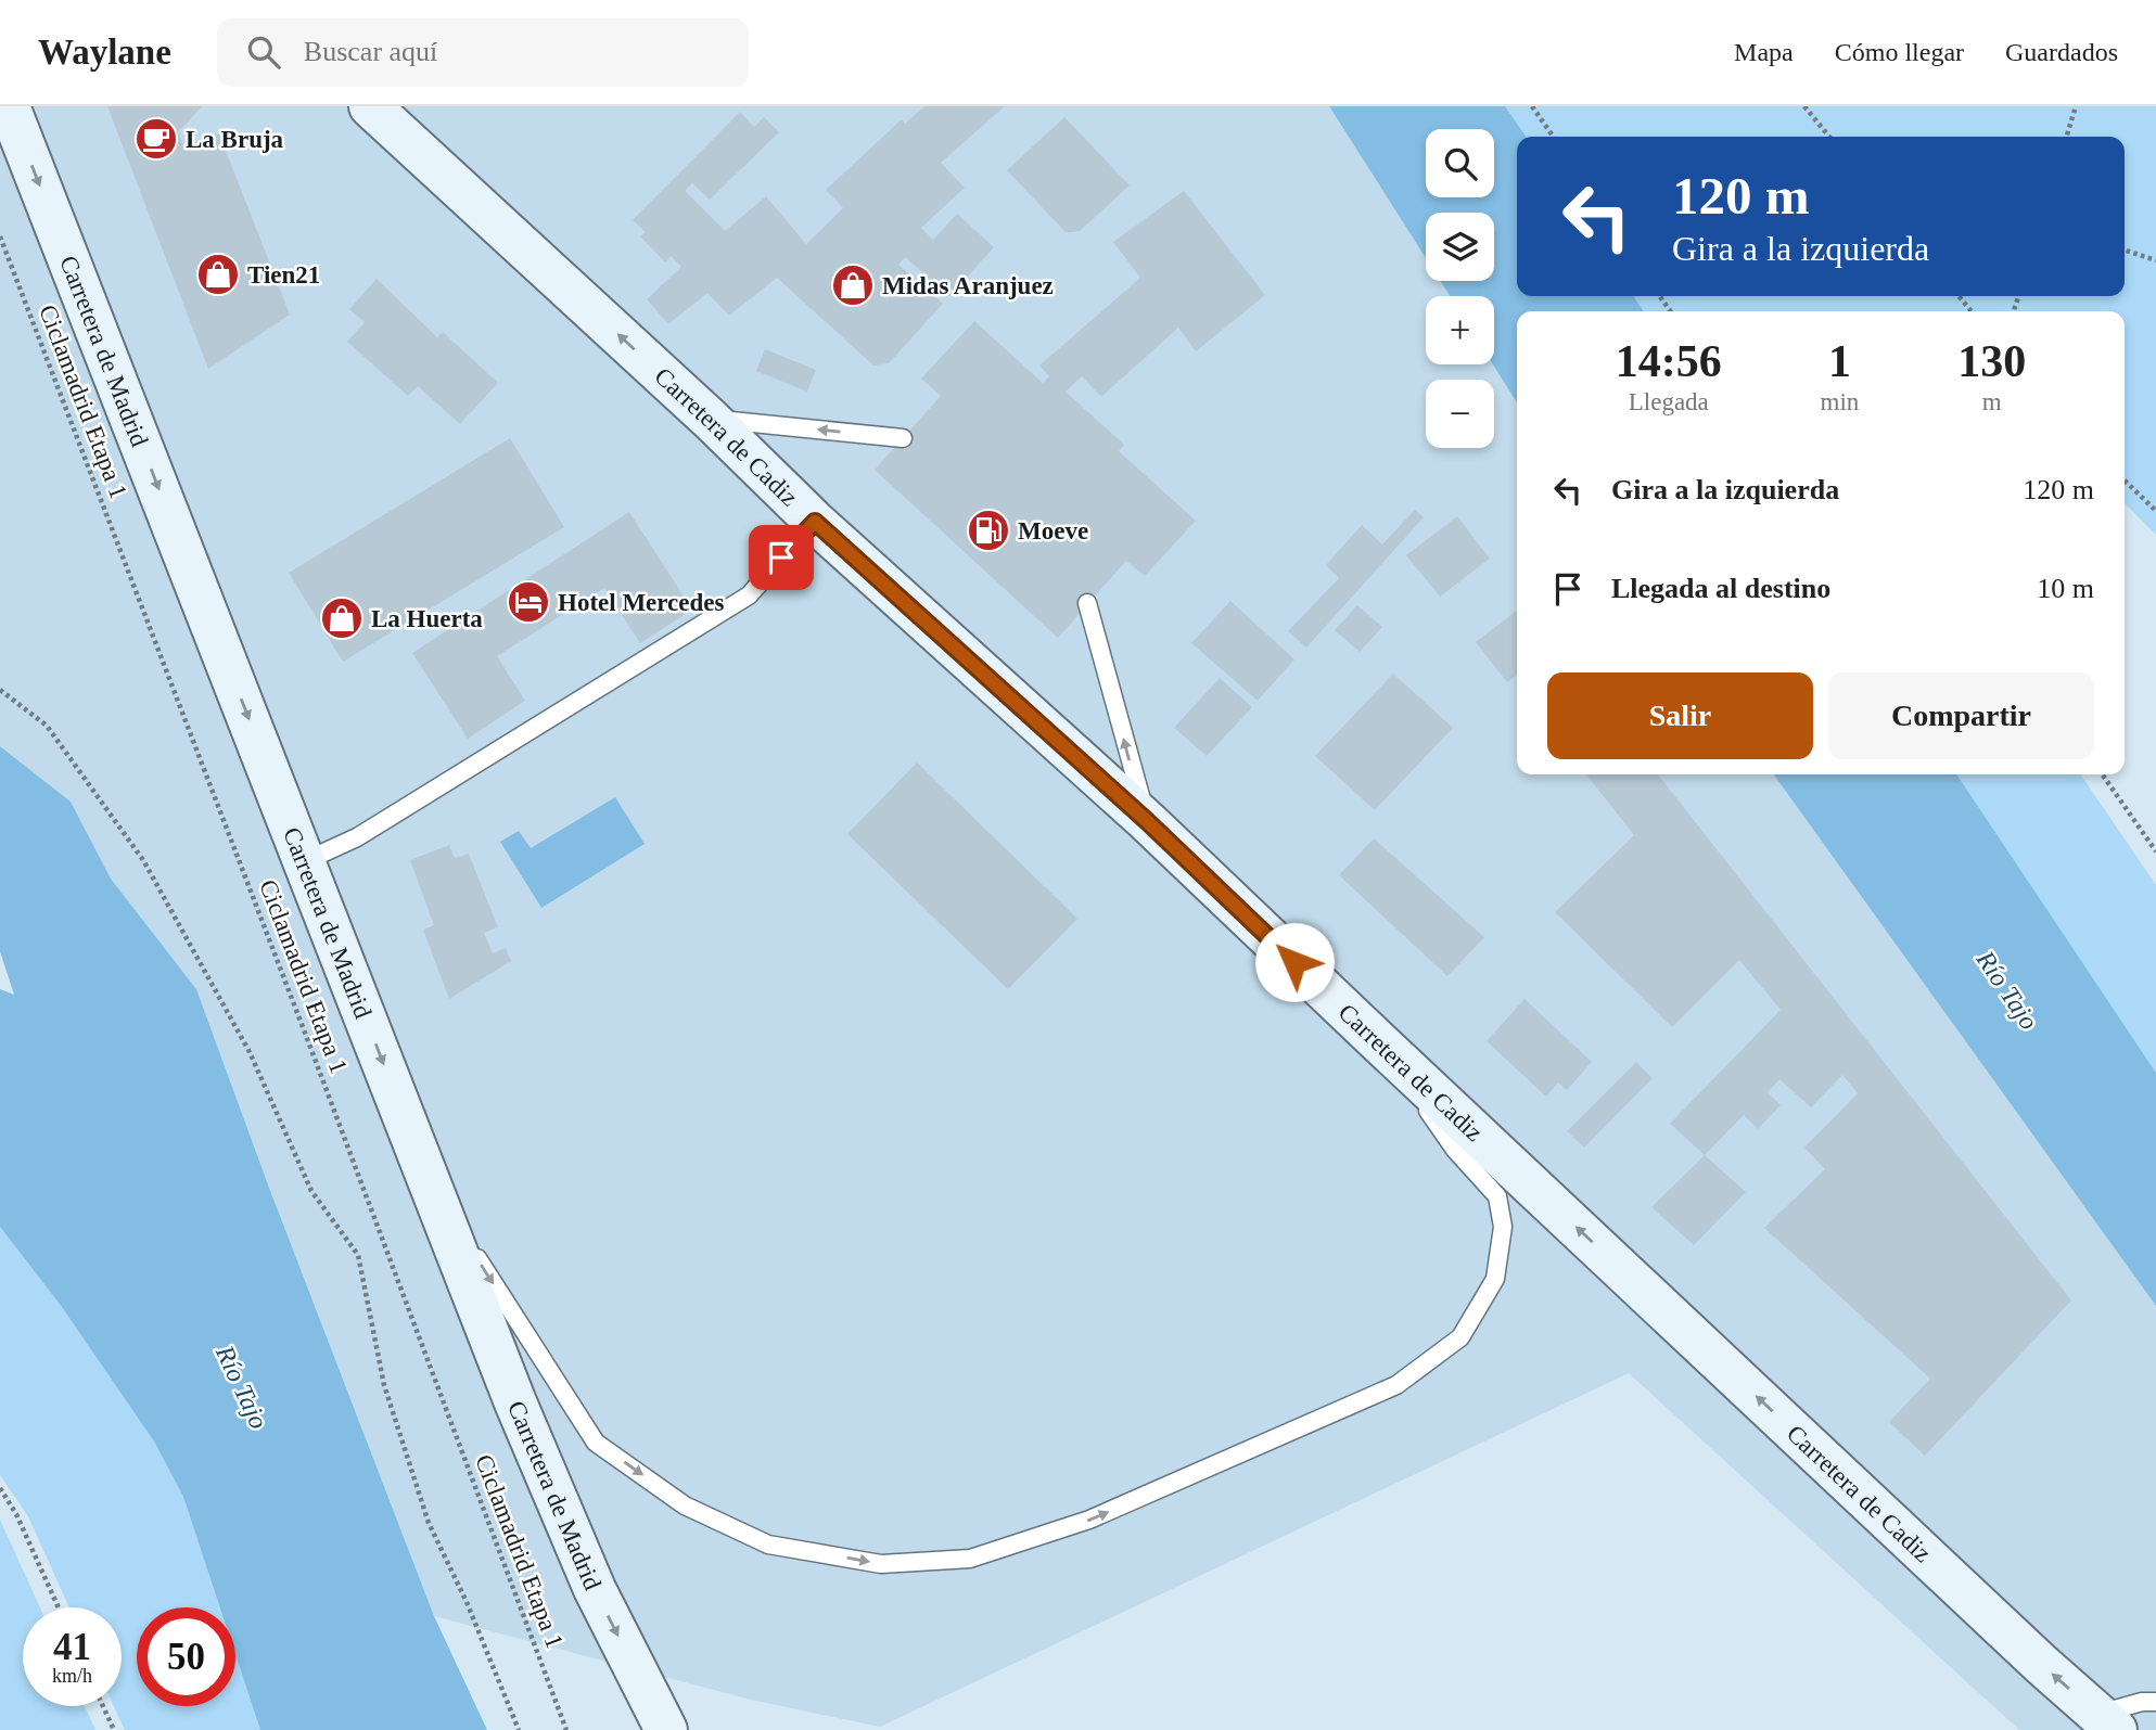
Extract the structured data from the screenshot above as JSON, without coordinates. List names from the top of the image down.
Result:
{
  "streets": {
    "main road": ["Carretera de Madrid", "Carretera de Cadiz"],
    "path": ["Ciclamadrid Etapa 1"]
  },
  "one_way": ["Carretera de Madrid", "Carretera de Cadiz"],
  "water": ["Río Tajo"],
  "places": {
    "cafe": ["La Bruja"],
    "shop": ["Tien21", "Midas Aranjuez", "La Huerta"],
    "fuel station": ["Moeve"],
    "hotel": ["Hotel Mercedes"]
  },
  "page": {
    "header": "Waylane",
    "search": "Buscar aquí",
    "nav": ["Mapa", "Cómo llegar", "Guardados"],
    "map_buttons": ["+", "−"],
    "turn": ["120 m", "Gira a la izquierda"],
    "eta": [
      "14:56",
      "Llegada",
      "1",
      "min",
      "130",
      "m"
    ],
    "list": [
      {
        "name": "Gira a la izquierda",
        "value": "120 m"
      },
      {
        "name": "Llegada al destino",
        "value": "10 m"
      }
    ],
    "buttons": ["Salir", "Compartir"],
    "speed": "41 km/h",
    "limit": "50"
  }
}
